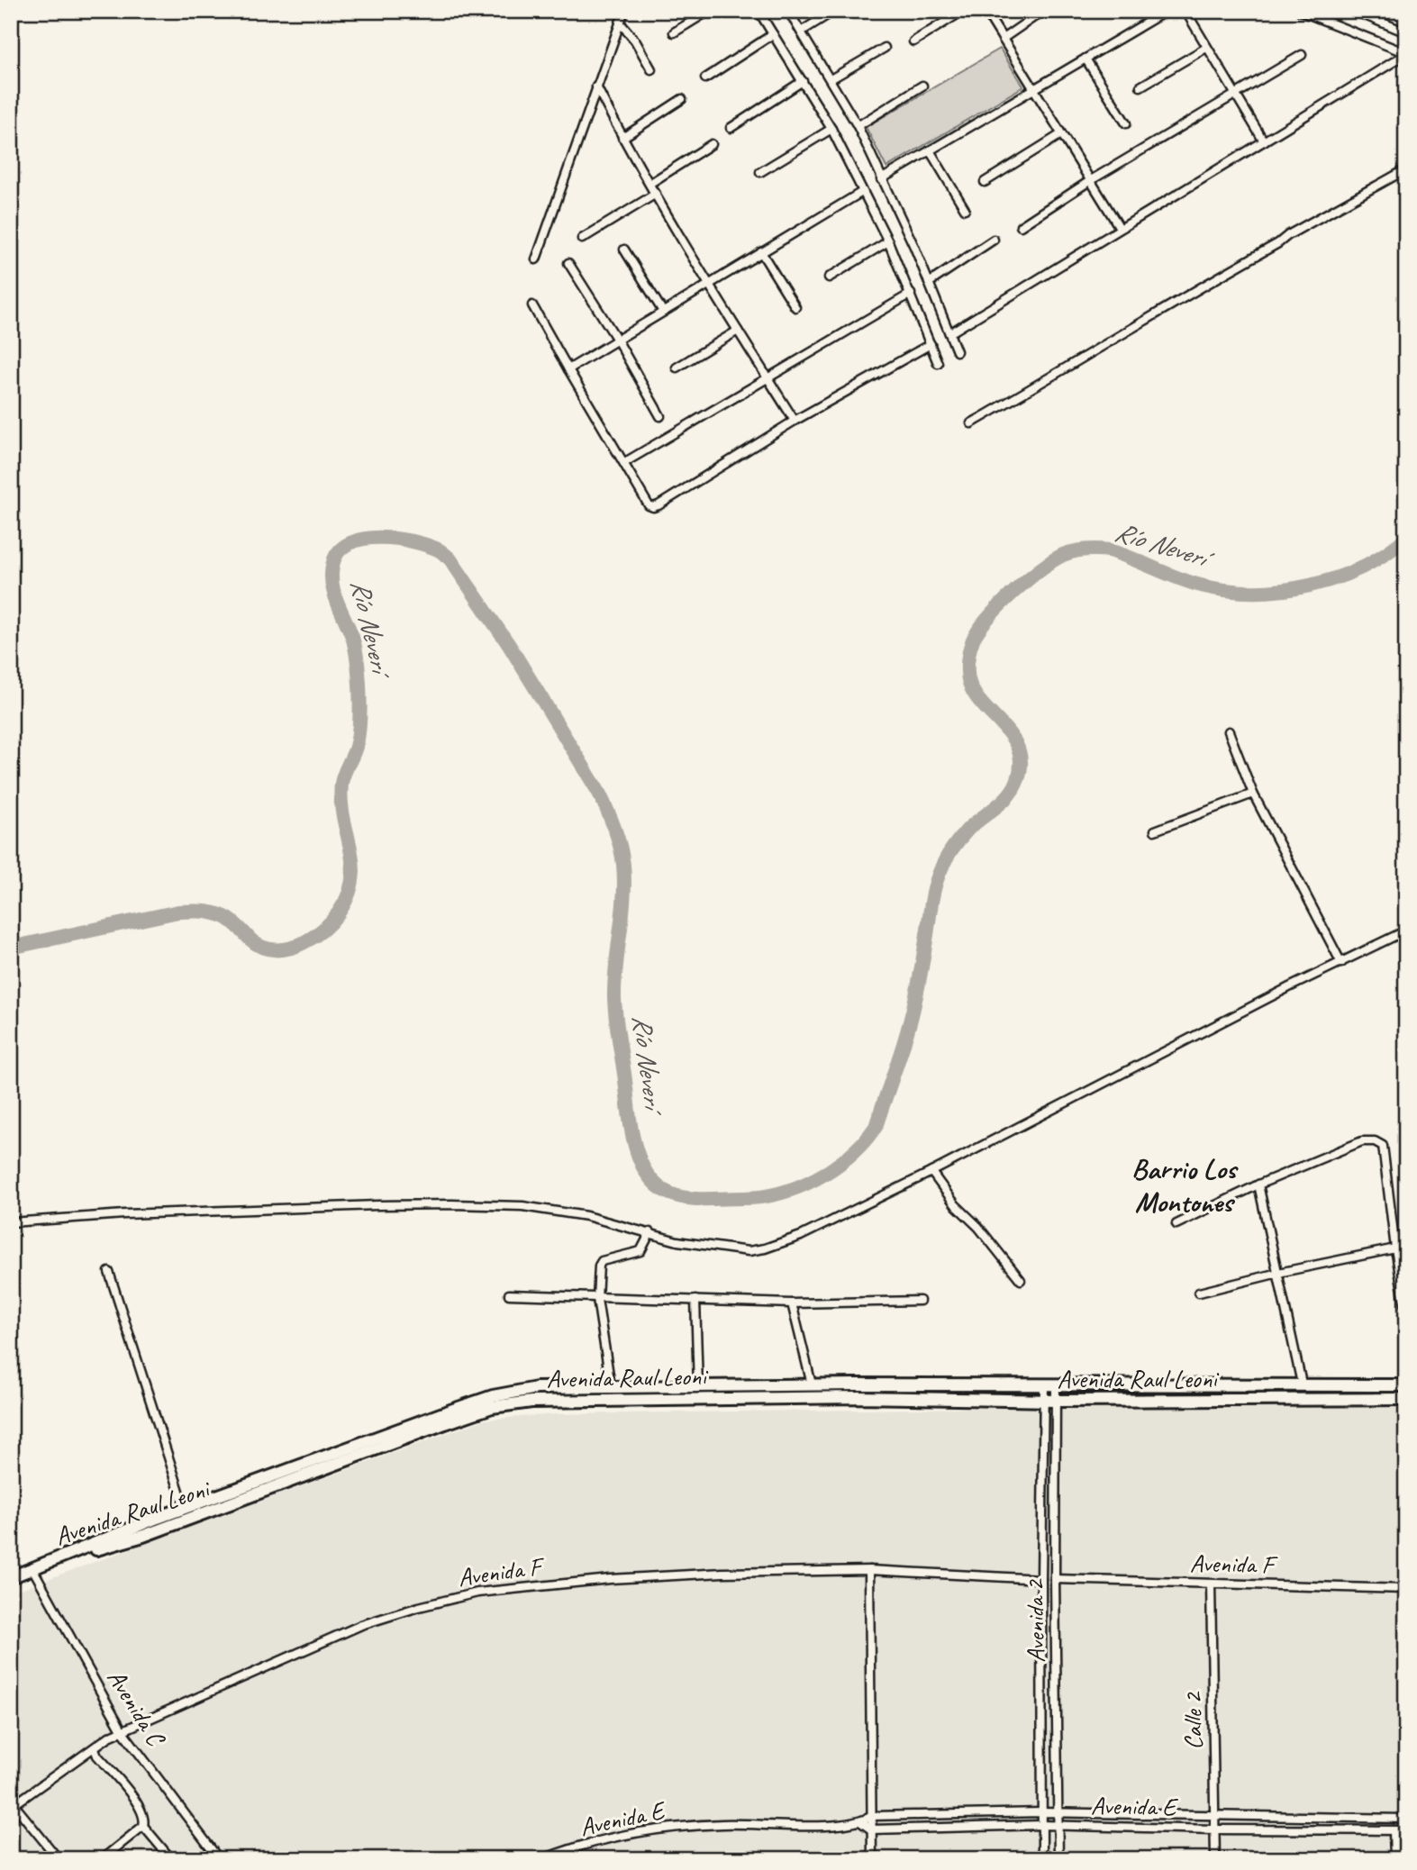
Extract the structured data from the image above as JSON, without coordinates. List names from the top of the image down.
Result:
{
  "streets": {
    "main road": ["Avenida Raul Leoni"],
    "street": [
      "Avenida F",
      "Avenida 2",
      "Avenida C",
      "Calle 2",
      "Avenida E"
    ]
  },
  "crossings": [
    ["Avenida Raul Leoni", "Avenida 2"],
    ["Avenida Raul Leoni", "Avenida C"],
    ["Avenida F", "Avenida 2"],
    ["Avenida F", "Avenida C"],
    ["Avenida F", "Calle 2"],
    ["Avenida 2", "Avenida E"],
    ["Calle 2", "Avenida E"]
  ],
  "districts": ["Barrio Los Montones"],
  "water": ["Río Neverí"]
}
